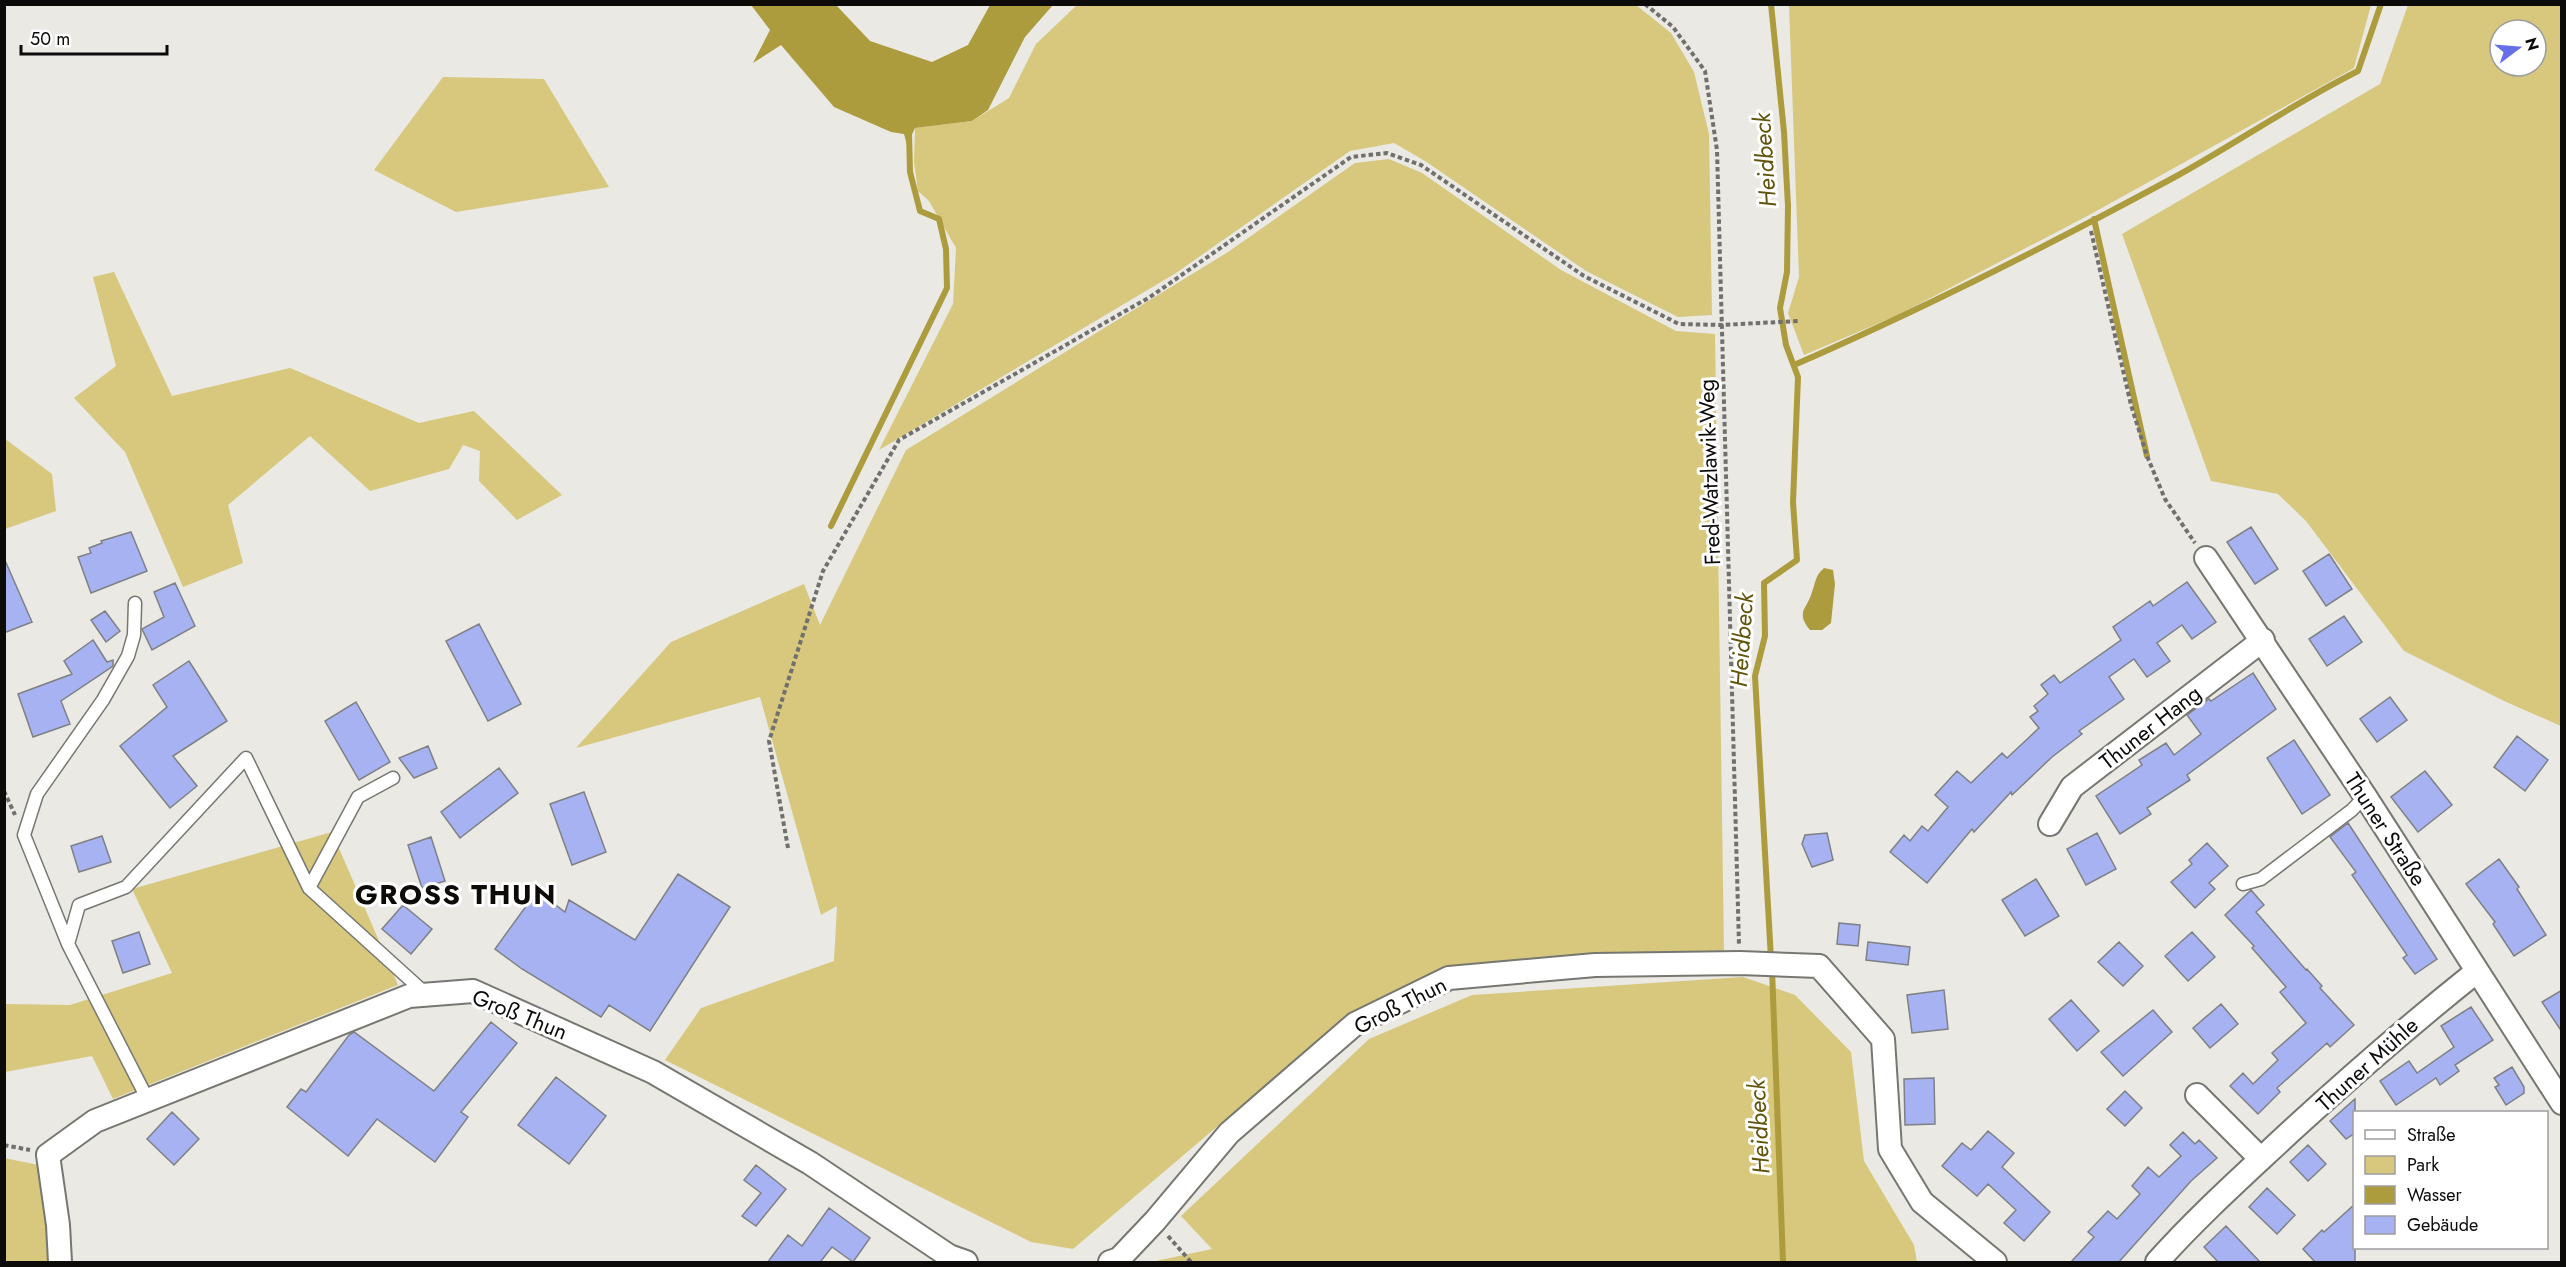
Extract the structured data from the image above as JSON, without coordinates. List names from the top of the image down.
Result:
{
  "streets": {
    "street": [
      "Thuner Hang",
      "Thuner Straße",
      "Groß Thun",
      "Thuner Mühle"
    ],
    "path": ["Fred-Watzlawik-Weg"]
  },
  "crossings": [
    ["Fred-Watzlawik-Weg", "Groß Thun"],
    ["Thuner Hang", "Thuner Straße"],
    ["Thuner Straße", "Thuner Mühle"]
  ],
  "districts": ["GROSS THUN"],
  "water": ["Heidbeck"],
  "legend": [
    "Straße",
    "Park",
    "Wasser",
    "Gebäude"
  ],
  "scale_bar": "50 m",
  "north": "right"
}
